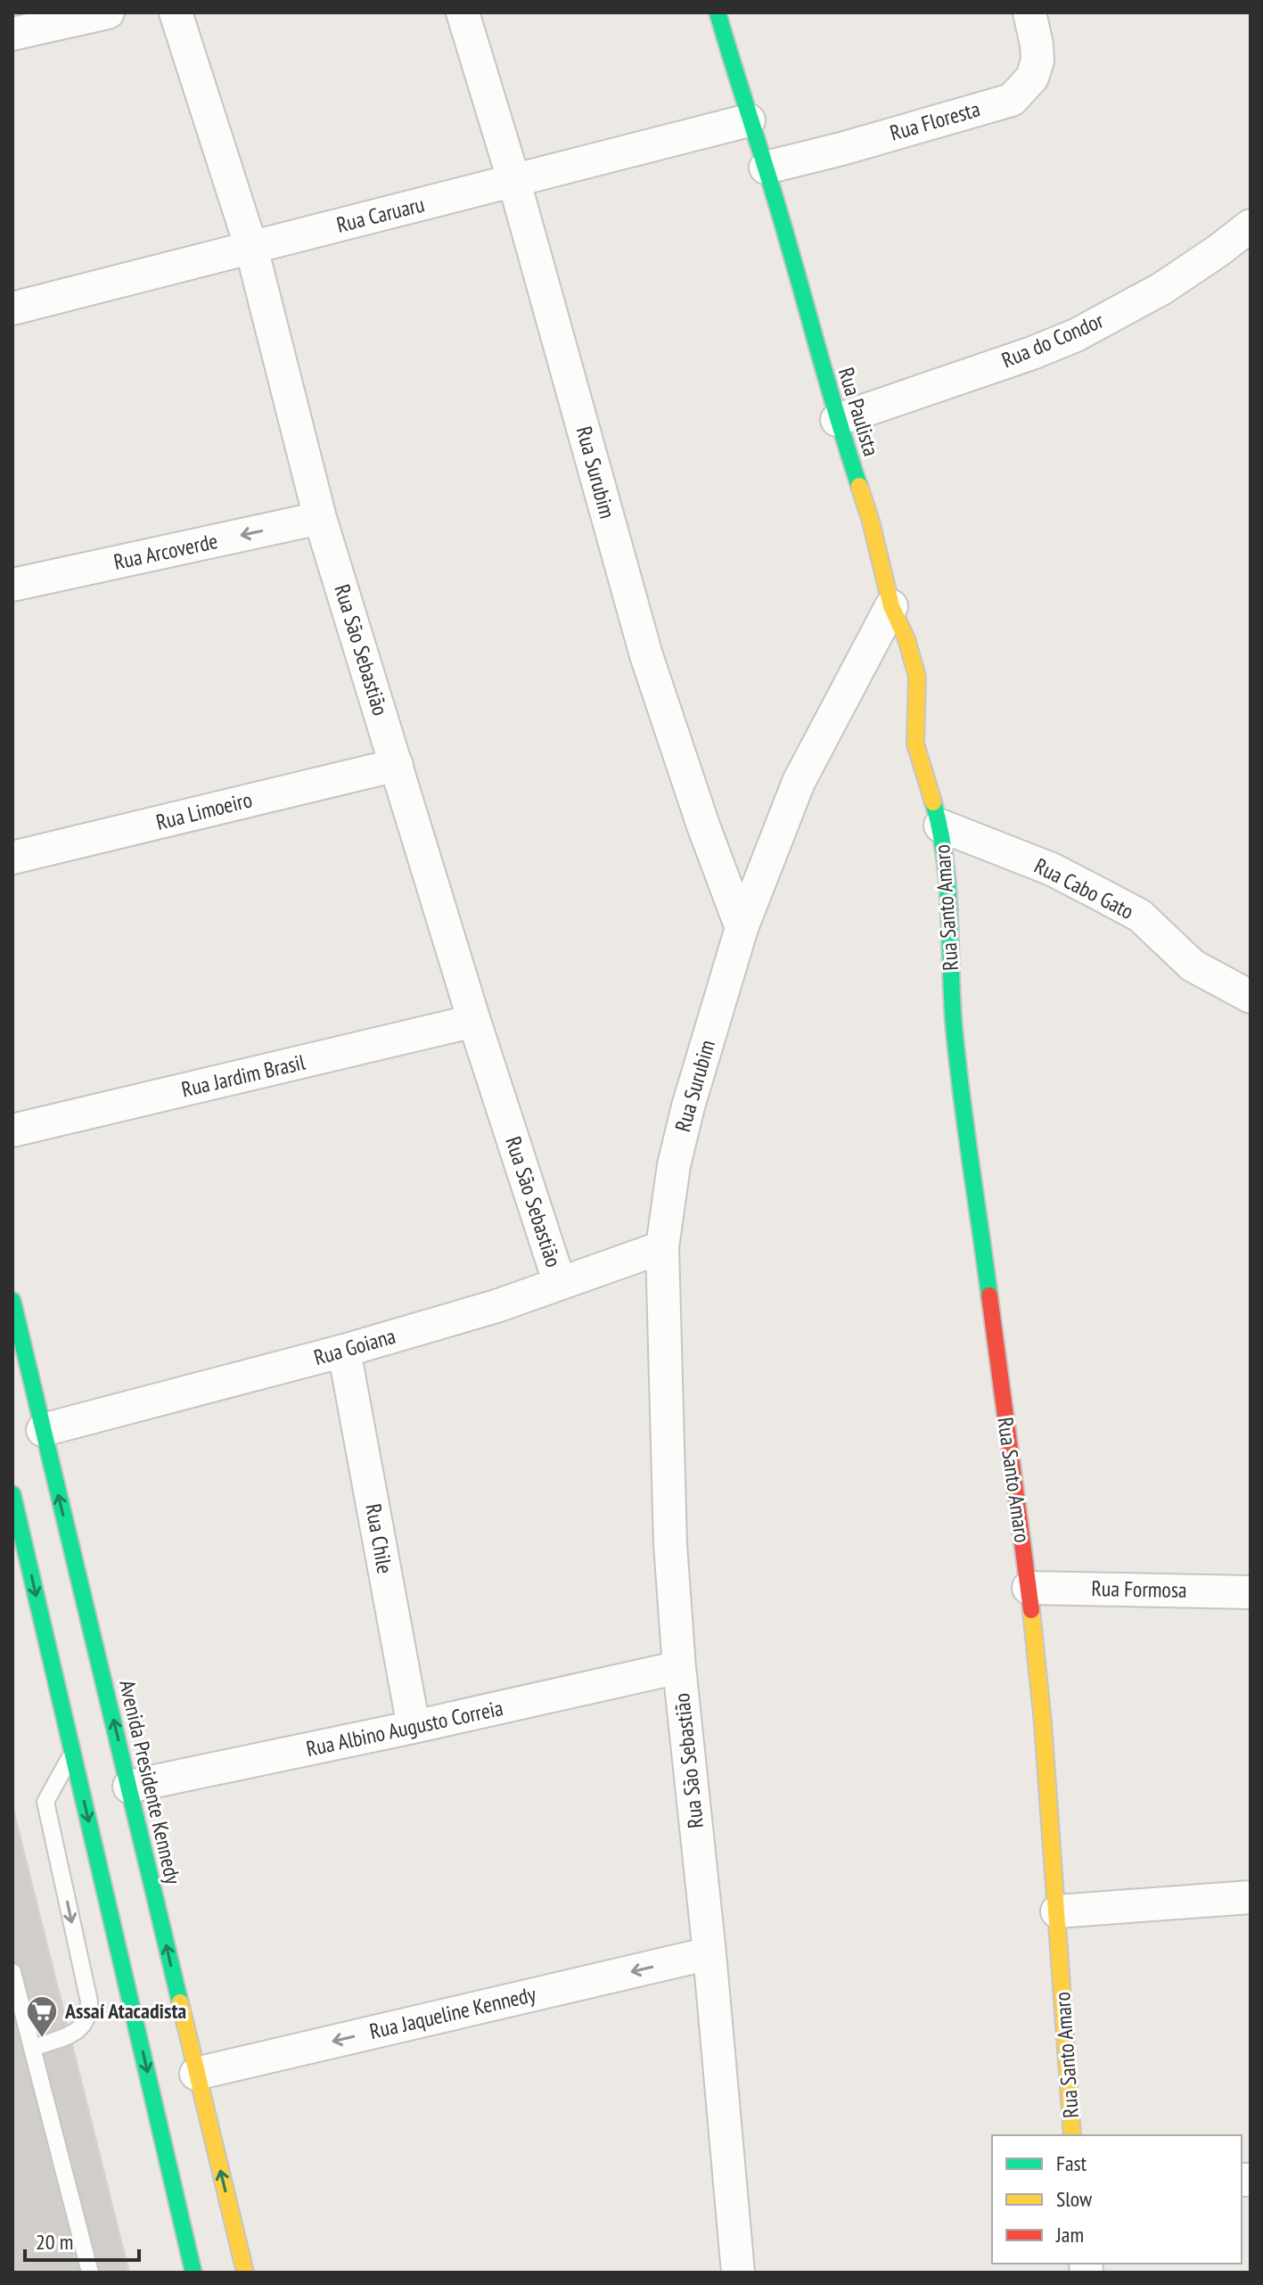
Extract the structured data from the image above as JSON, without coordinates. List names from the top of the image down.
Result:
{
  "streets": {
    "street": [
      "Rua Floresta",
      "Rua Caruaru",
      "Rua do Condor",
      "Rua Paulista",
      "Rua Surubim",
      "Rua Arcoverde",
      "Rua São Sebastião",
      "Rua Limoeiro",
      "Rua Cabo Gato",
      "Rua Santo Amaro",
      "Rua Jardim Brasil",
      "Rua Goiana",
      "Rua Chile",
      "Rua Formosa",
      "Rua Albino Augusto Correia",
      "Avenida Presidente Kennedy",
      "Rua Jaqueline Kennedy"
    ]
  },
  "crossings": [
    ["Rua Floresta", "Rua Paulista"],
    ["Rua Caruaru", "Rua Paulista"],
    ["Rua Caruaru", "Rua Surubim"],
    ["Rua Caruaru", "Rua São Sebastião"],
    ["Rua do Condor", "Rua Paulista"],
    ["Rua Paulista", "Rua Surubim"],
    ["Rua Paulista", "Rua Cabo Gato"],
    ["Rua Paulista", "Rua Santo Amaro"],
    ["Rua Surubim", "Rua São Sebastião"],
    ["Rua Surubim", "Rua Goiana"],
    ["Rua Arcoverde", "Rua São Sebastião"],
    ["Rua São Sebastião", "Rua Limoeiro"],
    ["Rua São Sebastião", "Rua Jardim Brasil"],
    ["Rua São Sebastião", "Rua Goiana"],
    ["Rua São Sebastião", "Rua Albino Augusto Correia"],
    ["Rua São Sebastião", "Rua Jaqueline Kennedy"],
    ["Rua Cabo Gato", "Rua Santo Amaro"],
    ["Rua Santo Amaro", "Rua Formosa"],
    ["Rua Goiana", "Rua Chile"],
    ["Rua Goiana", "Avenida Presidente Kennedy"],
    ["Rua Chile", "Rua Albino Augusto Correia"],
    ["Rua Albino Augusto Correia", "Avenida Presidente Kennedy"],
    ["Avenida Presidente Kennedy", "Rua Jaqueline Kennedy"]
  ],
  "one_way": ["Rua Arcoverde", "Rua Jaqueline Kennedy"],
  "places": {
    "supermarket": ["Assaí Atacadista"]
  },
  "legend": ["Fast", "Slow", "Jam"],
  "scale_bar": "20 m"
}
